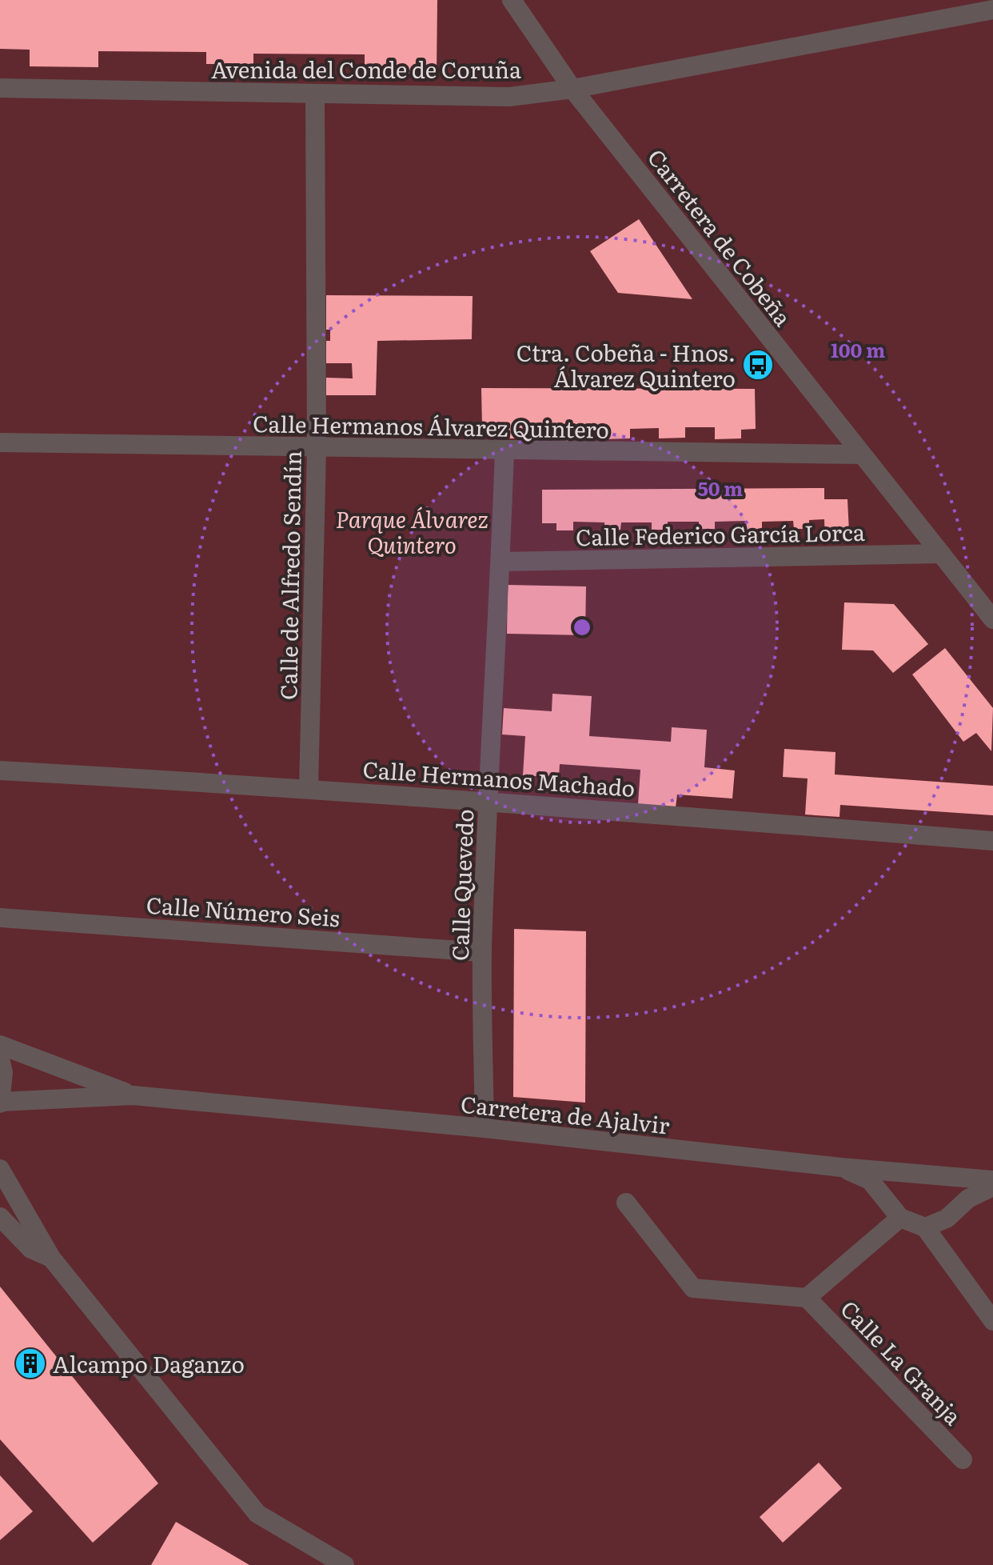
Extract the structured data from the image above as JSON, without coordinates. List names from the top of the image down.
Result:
{
  "streets": {
    "street": [
      "Avenida del Conde de Coruña",
      "Carretera de Cobeña",
      "Calle Hermanos Álvarez Quintero",
      "Calle Federico García Lorca",
      "Calle de Alfredo Sendín",
      "Calle Hermanos Machado",
      "Calle Quevedo",
      "Calle Número Seis",
      "Carretera de Ajalvir",
      "Calle La Granja"
    ]
  },
  "crossings": [
    ["Avenida del Conde de Coruña", "Carretera de Cobeña"],
    ["Avenida del Conde de Coruña", "Calle de Alfredo Sendín"],
    ["Carretera de Cobeña", "Calle Hermanos Álvarez Quintero"],
    ["Carretera de Cobeña", "Calle Federico García Lorca"],
    ["Calle Hermanos Álvarez Quintero", "Calle de Alfredo Sendín"],
    ["Calle Hermanos Álvarez Quintero", "Calle Quevedo"],
    ["Calle Federico García Lorca", "Calle Quevedo"],
    ["Calle de Alfredo Sendín", "Calle Hermanos Machado"],
    ["Calle Hermanos Machado", "Calle Quevedo"],
    ["Calle Quevedo", "Calle Número Seis"],
    ["Calle Quevedo", "Carretera de Ajalvir"]
  ],
  "parks": ["Parque Álvarez Quintero"],
  "places": {
    "bus stop": ["Ctra. Cobeña - Hnos. Álvarez Quintero"],
    "building": ["Alcampo Daganzo"]
  },
  "rings": ["100 m", "50 m"]
}
